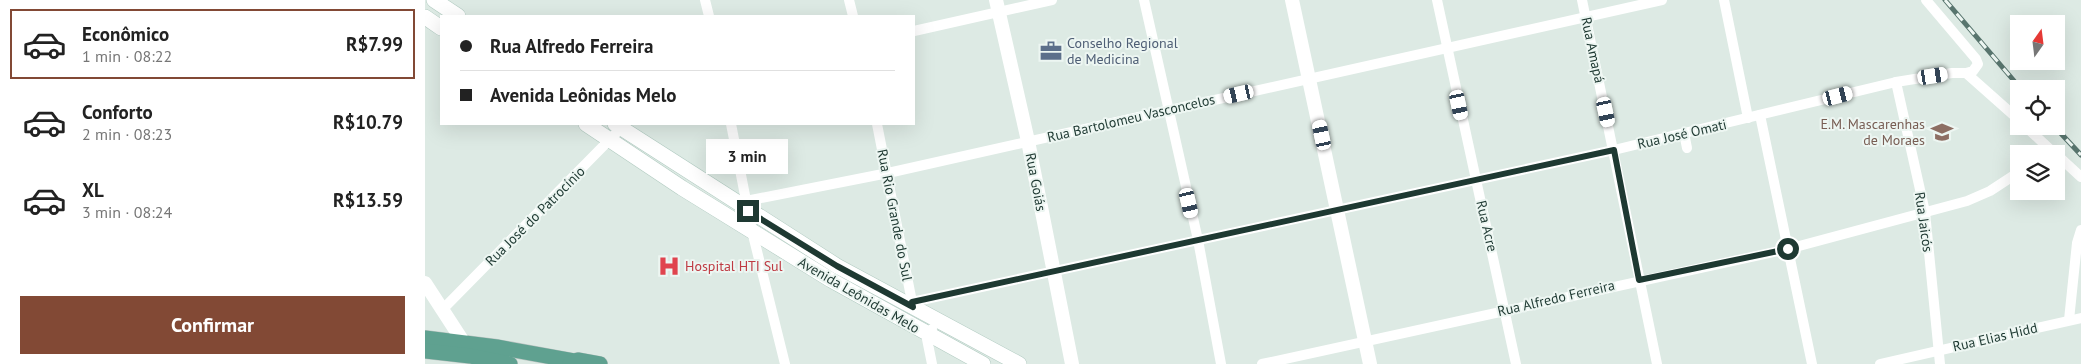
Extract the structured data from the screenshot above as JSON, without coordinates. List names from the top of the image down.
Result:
{
  "streets": {
    "main road": ["Avenida Leônidas Melo"],
    "street": [
      "Rua Amapá",
      "Rua Bartolomeu Vasconcelos",
      "Rua José Omati",
      "Rua Goiás",
      "Rua Rio Grande do Sul",
      "Rua José do Patrocínio",
      "Rua Jaicós",
      "Rua Acre",
      "Rua Alfredo Ferreira",
      "Rua Elias Hidd"
    ]
  },
  "crossings": [
    ["Rua Amapá", "Rua Bartolomeu Vasconcelos"],
    ["Rua Amapá", "Rua José Omati"],
    ["Rua Amapá", "Rua Alfredo Ferreira"],
    ["Rua Bartolomeu Vasconcelos", "Rua Goiás"],
    ["Rua Bartolomeu Vasconcelos", "Rua Rio Grande do Sul"],
    ["Rua Bartolomeu Vasconcelos", "Rua Acre"],
    ["Rua Bartolomeu Vasconcelos", "Avenida Leônidas Melo"],
    ["Rua José Omati", "Rua Goiás"],
    ["Rua José Omati", "Rua Rio Grande do Sul"],
    ["Rua José Omati", "Rua Jaicós"],
    ["Rua José Omati", "Rua Acre"],
    ["Rua José Omati", "Avenida Leônidas Melo"],
    ["Rua Rio Grande do Sul", "Avenida Leônidas Melo"],
    ["Rua José do Patrocínio", "Avenida Leônidas Melo"],
    ["Rua Jaicós", "Rua Alfredo Ferreira"],
    ["Rua Jaicós", "Rua Elias Hidd"],
    ["Rua Acre", "Rua Alfredo Ferreira"]
  ],
  "places": {
    "office": ["Conselho Regional de Medicina"],
    "school or university": ["E.M. Mascarenhas de Moraes"],
    "hospital": ["Hospital HTI Sul"]
  },
  "north": "top",
  "page": {
    "list": [
      {
        "name": "Econômico",
        "note": "1 min · 08:22",
        "value": "R$7.99"
      },
      {
        "name": "Conforto",
        "note": "2 min · 08:23",
        "value": "R$10.79"
      },
      {
        "name": "XL",
        "note": "3 min · 08:24",
        "value": "R$13.59"
      }
    ],
    "banner": ["Rua Alfredo Ferreira", "Avenida Leônidas Melo"],
    "bubble": "3 min",
    "buttons": "Confirmar"
  }
}
